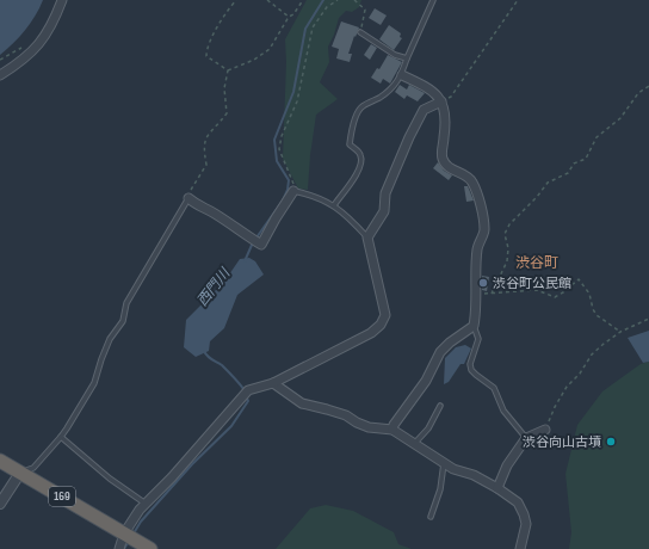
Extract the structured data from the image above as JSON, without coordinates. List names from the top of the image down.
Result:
{
  "streets": {
    "highway": ["169"]
  },
  "districts": ["渋谷町"],
  "water": ["西門川"],
  "places": ["渋谷町公民館", "渋谷向山古墳"]
}
